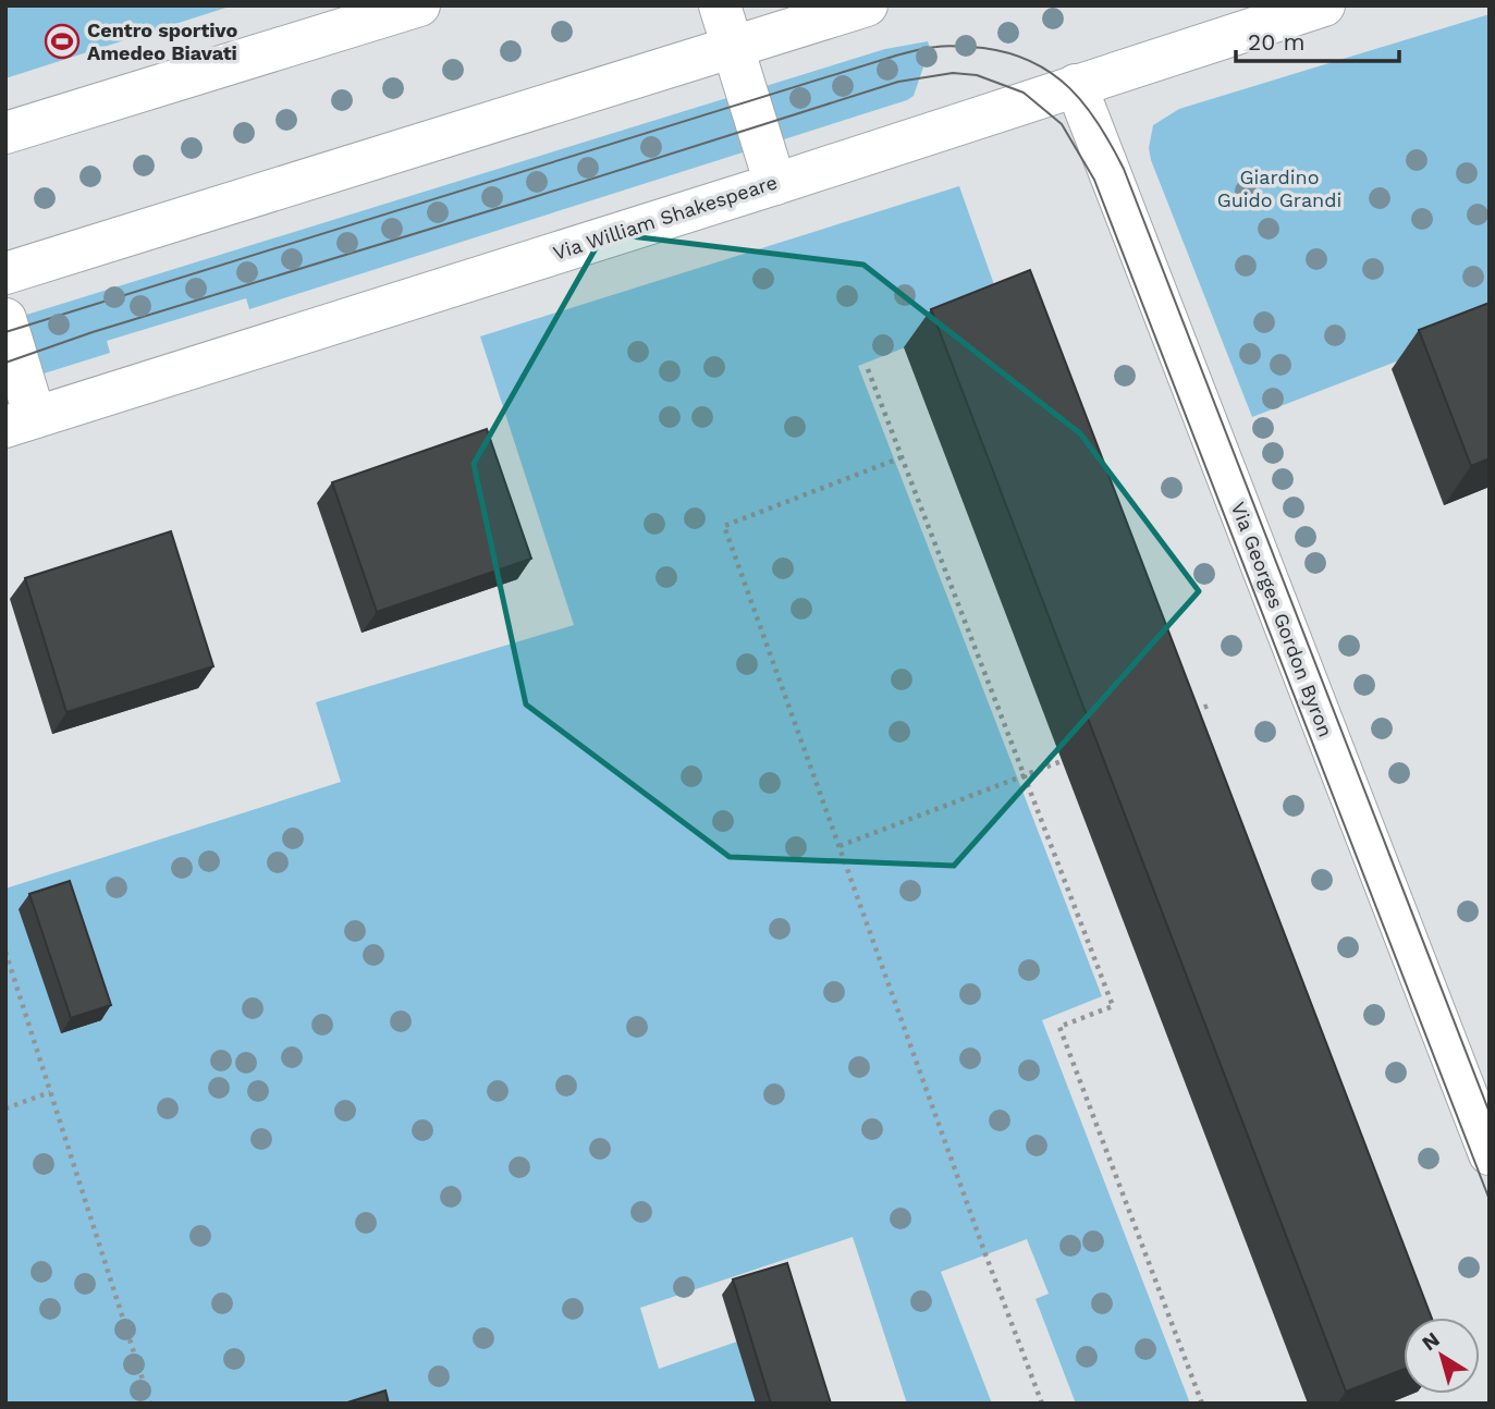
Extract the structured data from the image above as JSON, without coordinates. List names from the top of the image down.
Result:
{
  "streets": {
    "main road": ["Via William Shakespeare", "Via Georges Gordon Byron"]
  },
  "crossings": [
    ["Via William Shakespeare", "Via Georges Gordon Byron"]
  ],
  "parks": ["Giardino Guido Grandi"],
  "places": {
    "sports": ["Centro sportivo Amedeo Biavati"]
  },
  "scale_bar": "20 m",
  "north": "top left"
}
